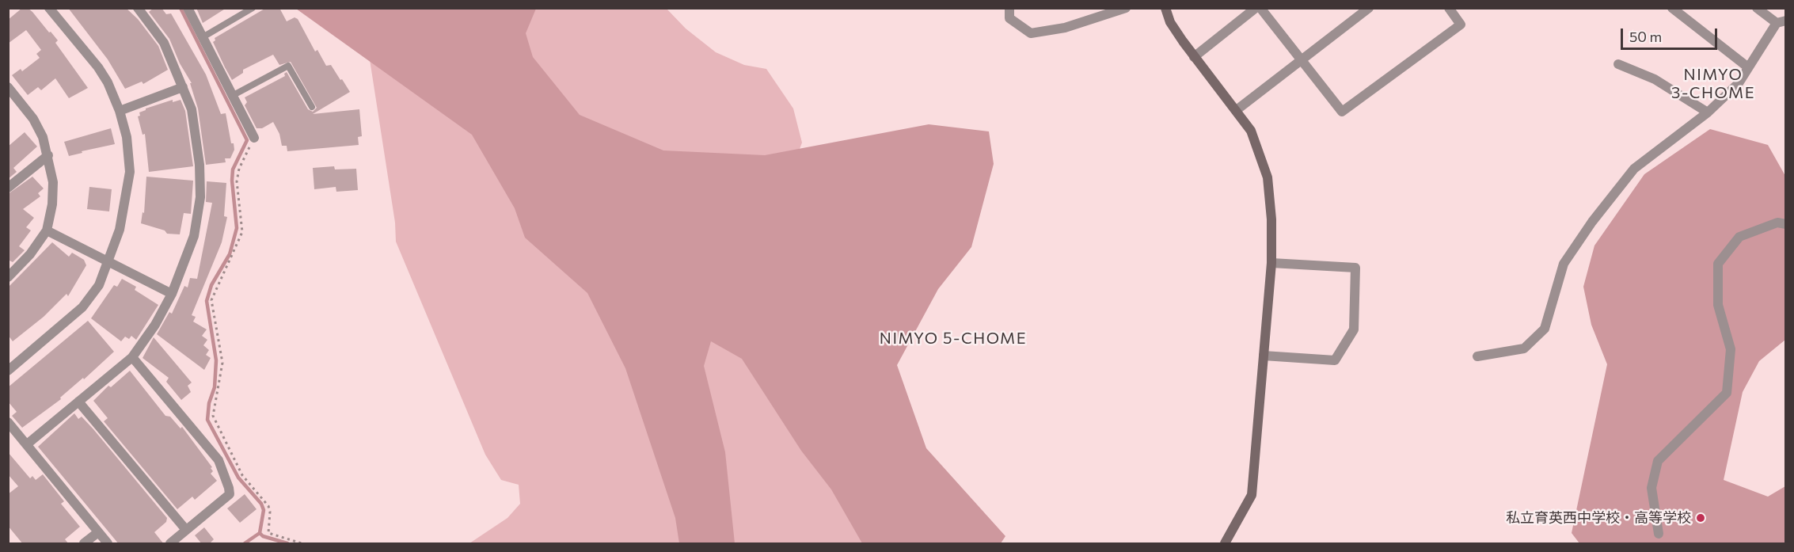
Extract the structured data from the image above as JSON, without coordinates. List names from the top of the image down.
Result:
{
  "districts": ["NIMYO 3-CHOME", "NIMYO 5-CHOME"],
  "places": ["私立育英西中学校・高等学校"],
  "scale_bar": "50 m"
}
